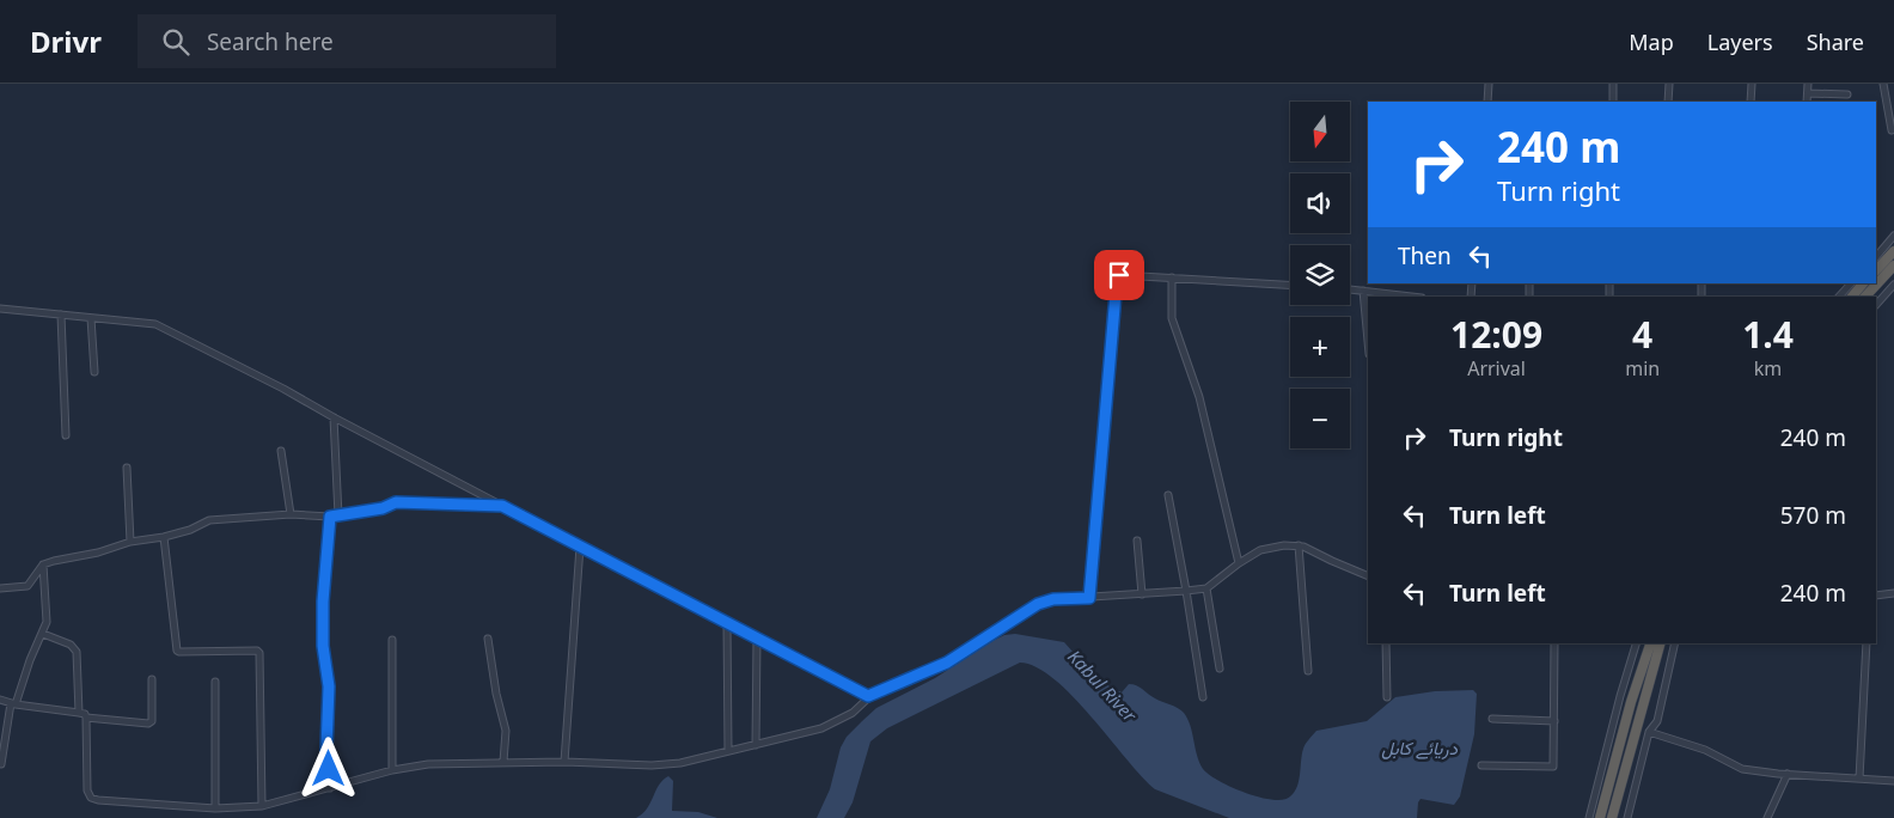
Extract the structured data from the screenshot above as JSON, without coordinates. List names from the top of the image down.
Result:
{
  "water": ["Kabul River", "دریائے کابل"],
  "north": "bottom",
  "page": {
    "header": "Drivr",
    "search": "Search here",
    "nav": ["Map", "Layers", "Share"],
    "map_buttons": ["+", "−"],
    "turn": ["240 m", "Turn right"],
    "then": "Then",
    "eta": [
      "12:09",
      "Arrival",
      "4",
      "min",
      "1.4",
      "km"
    ],
    "list": [
      {
        "name": "Turn right",
        "value": "240 m"
      },
      {
        "name": "Turn left",
        "value": "570 m"
      },
      {
        "name": "Turn left",
        "value": "240 m"
      }
    ]
  }
}
